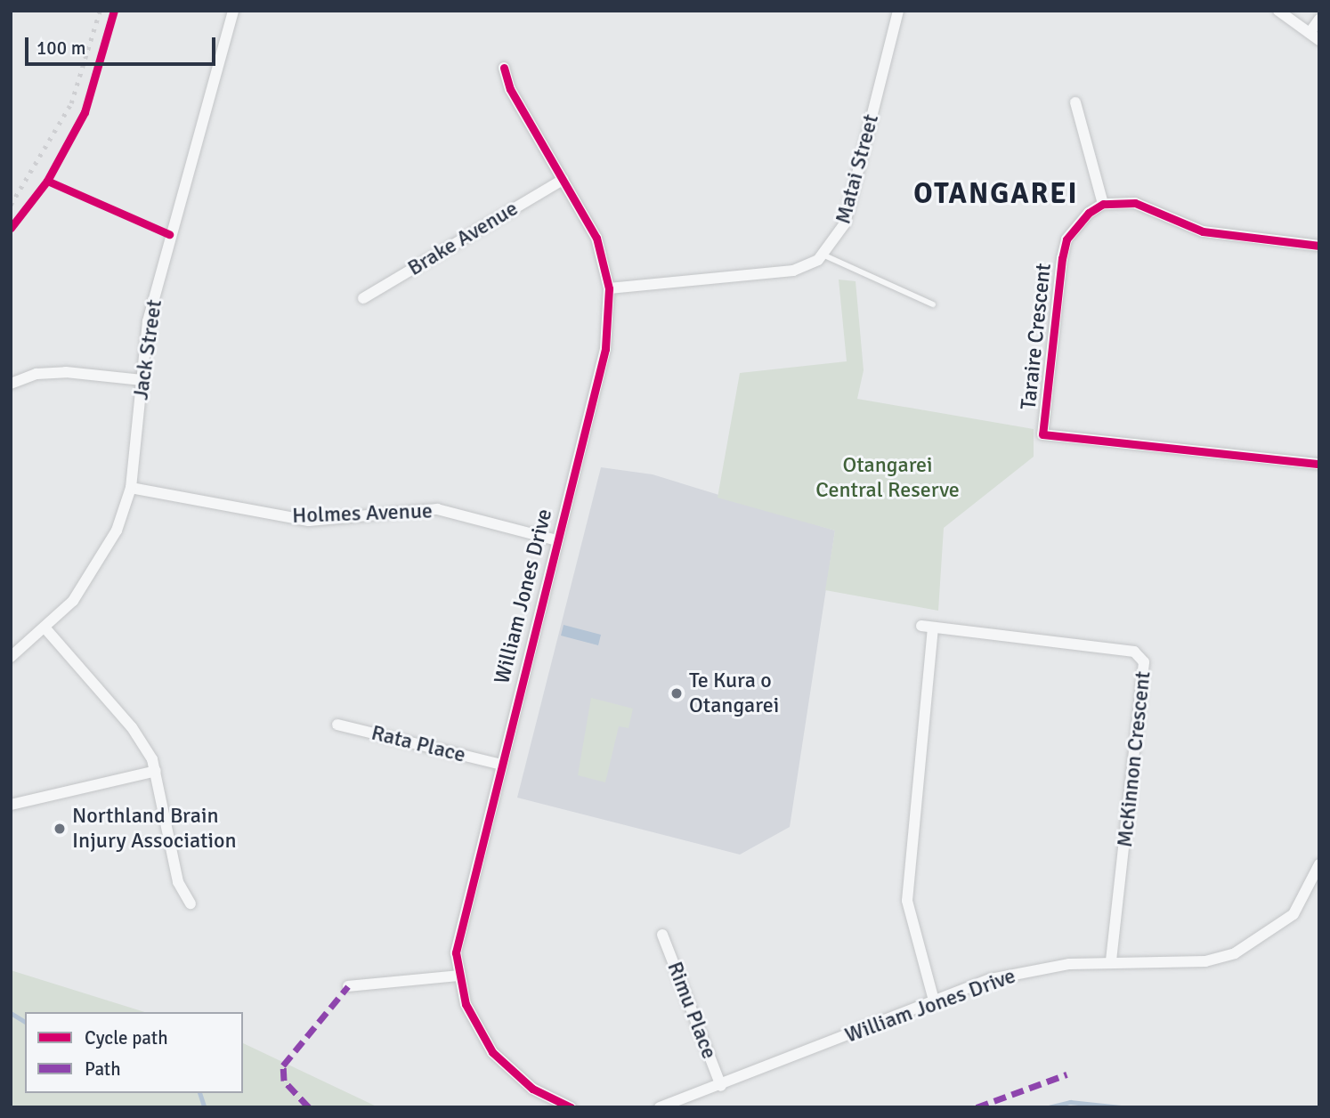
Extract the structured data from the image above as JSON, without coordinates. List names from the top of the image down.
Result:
{
  "streets": {
    "street": [
      "Matai Street",
      "Brake Avenue",
      "Taraire Crescent",
      "Jack Street",
      "Holmes Avenue",
      "William Jones Drive",
      "Rata Place",
      "McKinnon Crescent",
      "Rimu Place"
    ]
  },
  "crossings": [
    ["Matai Street", "William Jones Drive"],
    ["Brake Avenue", "William Jones Drive"],
    ["Jack Street", "Holmes Avenue"],
    ["Holmes Avenue", "William Jones Drive"],
    ["William Jones Drive", "Rata Place"],
    ["William Jones Drive", "McKinnon Crescent"],
    ["William Jones Drive", "Rimu Place"]
  ],
  "districts": ["OTANGAREI"],
  "parks": ["Otangarei Central Reserve"],
  "places": ["Te Kura o Otangarei", "Northland Brain Injury Association"],
  "legend": ["Cycle path", "Path"],
  "scale_bar": "100 m"
}
